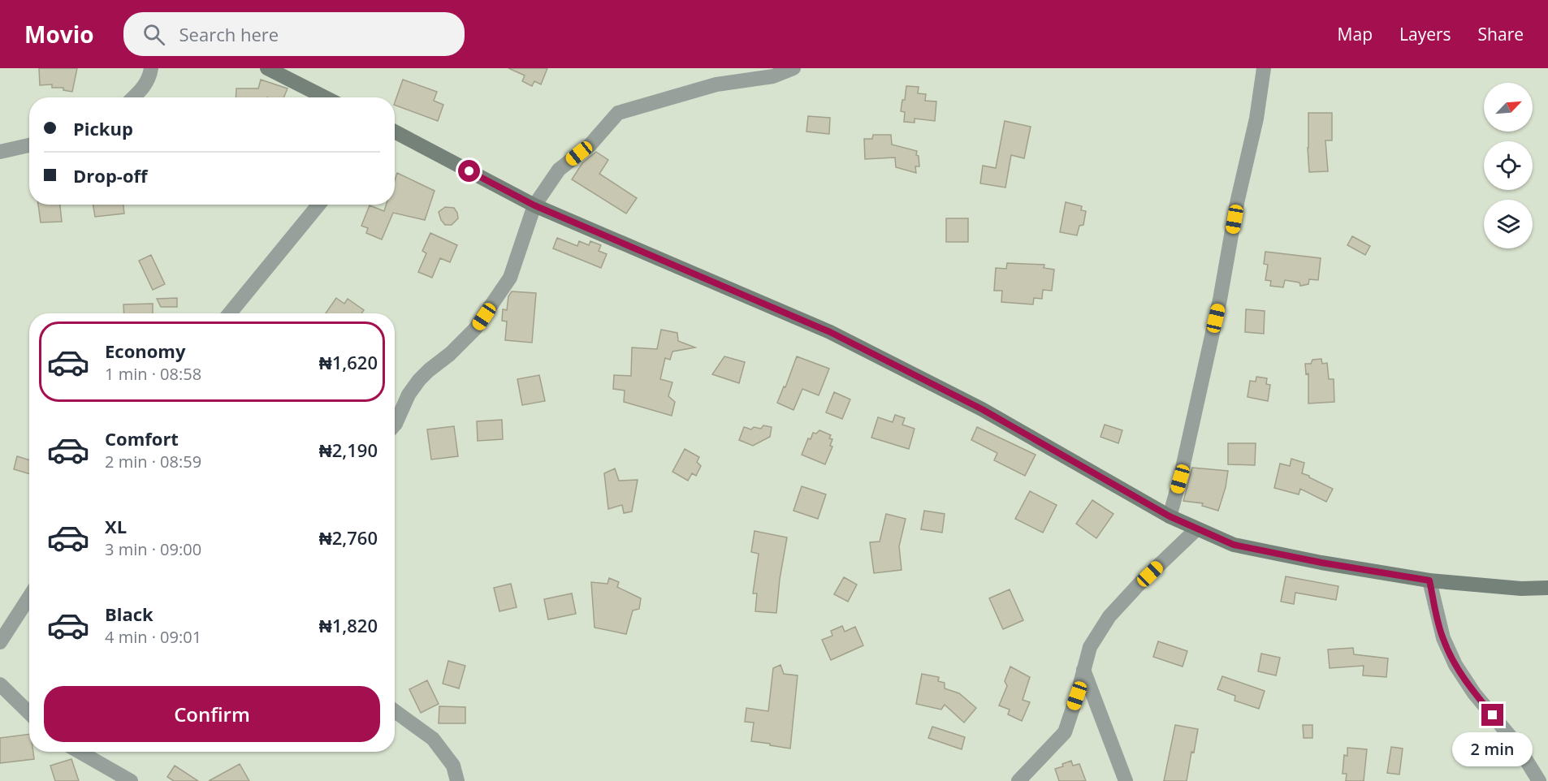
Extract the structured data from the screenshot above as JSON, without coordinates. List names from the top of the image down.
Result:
{
  "north": "top right",
  "page": {
    "header": "Movio",
    "search": "Search here",
    "nav": ["Map", "Layers", "Share"],
    "banner": ["Pickup", "Drop-off"],
    "list": [
      {
        "name": "Economy",
        "note": "1 min · 08:58",
        "value": "₦1,620"
      },
      {
        "name": "Comfort",
        "note": "2 min · 08:59",
        "value": "₦2,190"
      },
      {
        "name": "XL",
        "note": "3 min · 09:00",
        "value": "₦2,760"
      },
      {
        "name": "Black",
        "note": "4 min · 09:01",
        "value": "₦1,820"
      }
    ],
    "buttons": "Confirm",
    "bubble": "2 min"
  }
}
